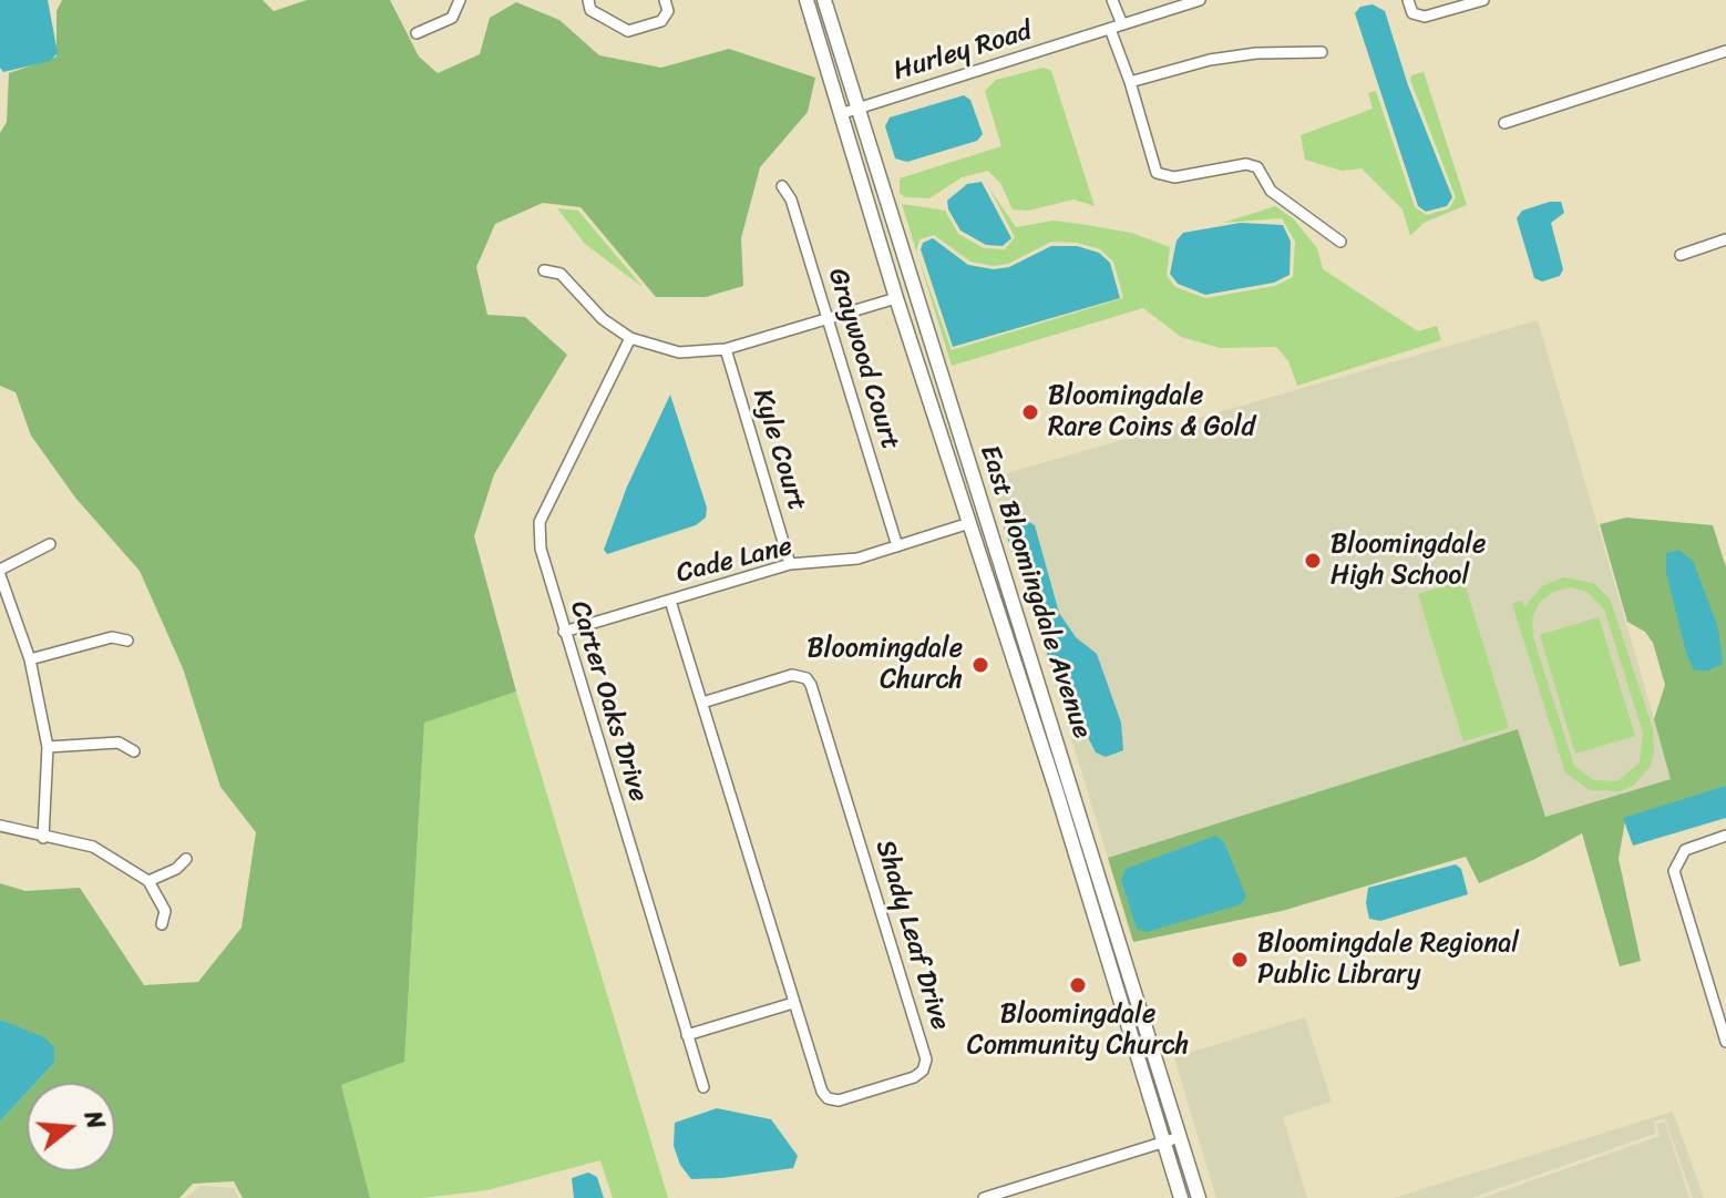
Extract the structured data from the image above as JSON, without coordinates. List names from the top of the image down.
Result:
{
  "streets": {
    "main road": ["East Bloomingdale Avenue"],
    "street": [
      "Hurley Road",
      "Graywood Court",
      "Kyle Court",
      "Cade Lane",
      "Carter Oaks Drive",
      "Shady Leaf Drive"
    ]
  },
  "crossings": [
    ["Hurley Road", "East Bloomingdale Avenue"],
    ["Graywood Court", "Cade Lane"],
    ["Kyle Court", "Cade Lane"],
    ["Cade Lane", "East Bloomingdale Avenue"],
    ["Cade Lane", "Carter Oaks Drive"],
    ["Cade Lane", "Shady Leaf Drive"]
  ],
  "places": [
    "Bloomingdale Rare Coins & Gold",
    "Bloomingdale High School",
    "Bloomingdale Church",
    "Bloomingdale Regional Public Library",
    "Bloomingdale Community Church"
  ],
  "north": "right"
}
